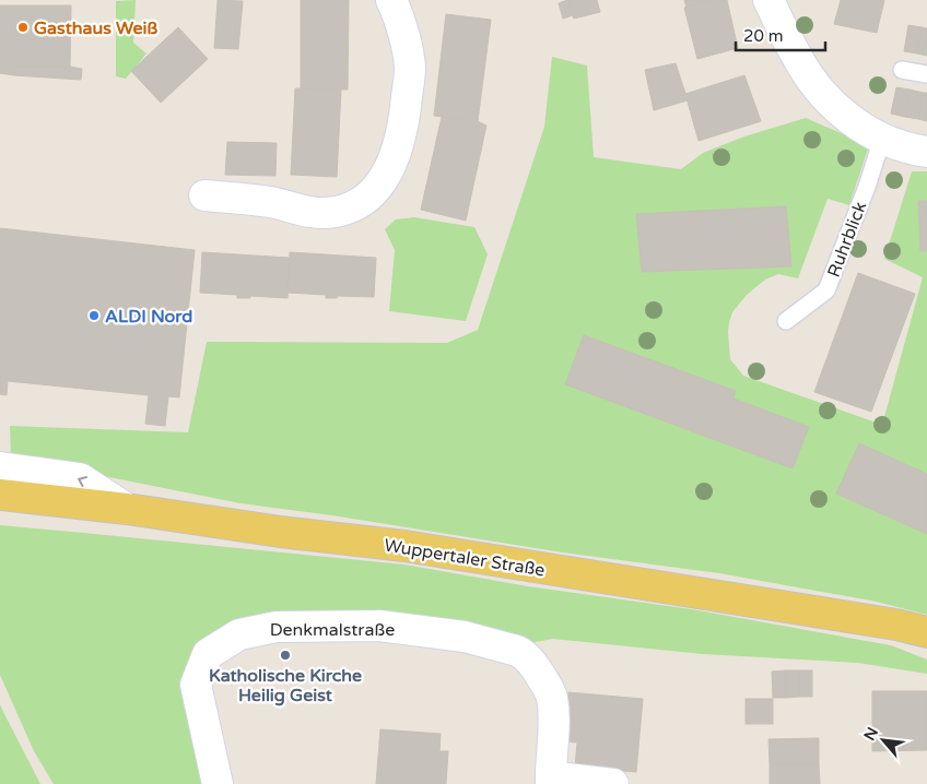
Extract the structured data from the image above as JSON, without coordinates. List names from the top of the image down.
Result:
{
  "streets": {
    "main road": ["Wuppertaler Straße"],
    "street": ["Denkmalstraße"],
    "lane": ["Ruhrblick"]
  },
  "places": ["Gasthaus Weiß", "ALDI Nord", "Katholische Kirche Heilig Geist"],
  "scale_bar": "20 m",
  "north": "top left"
}
